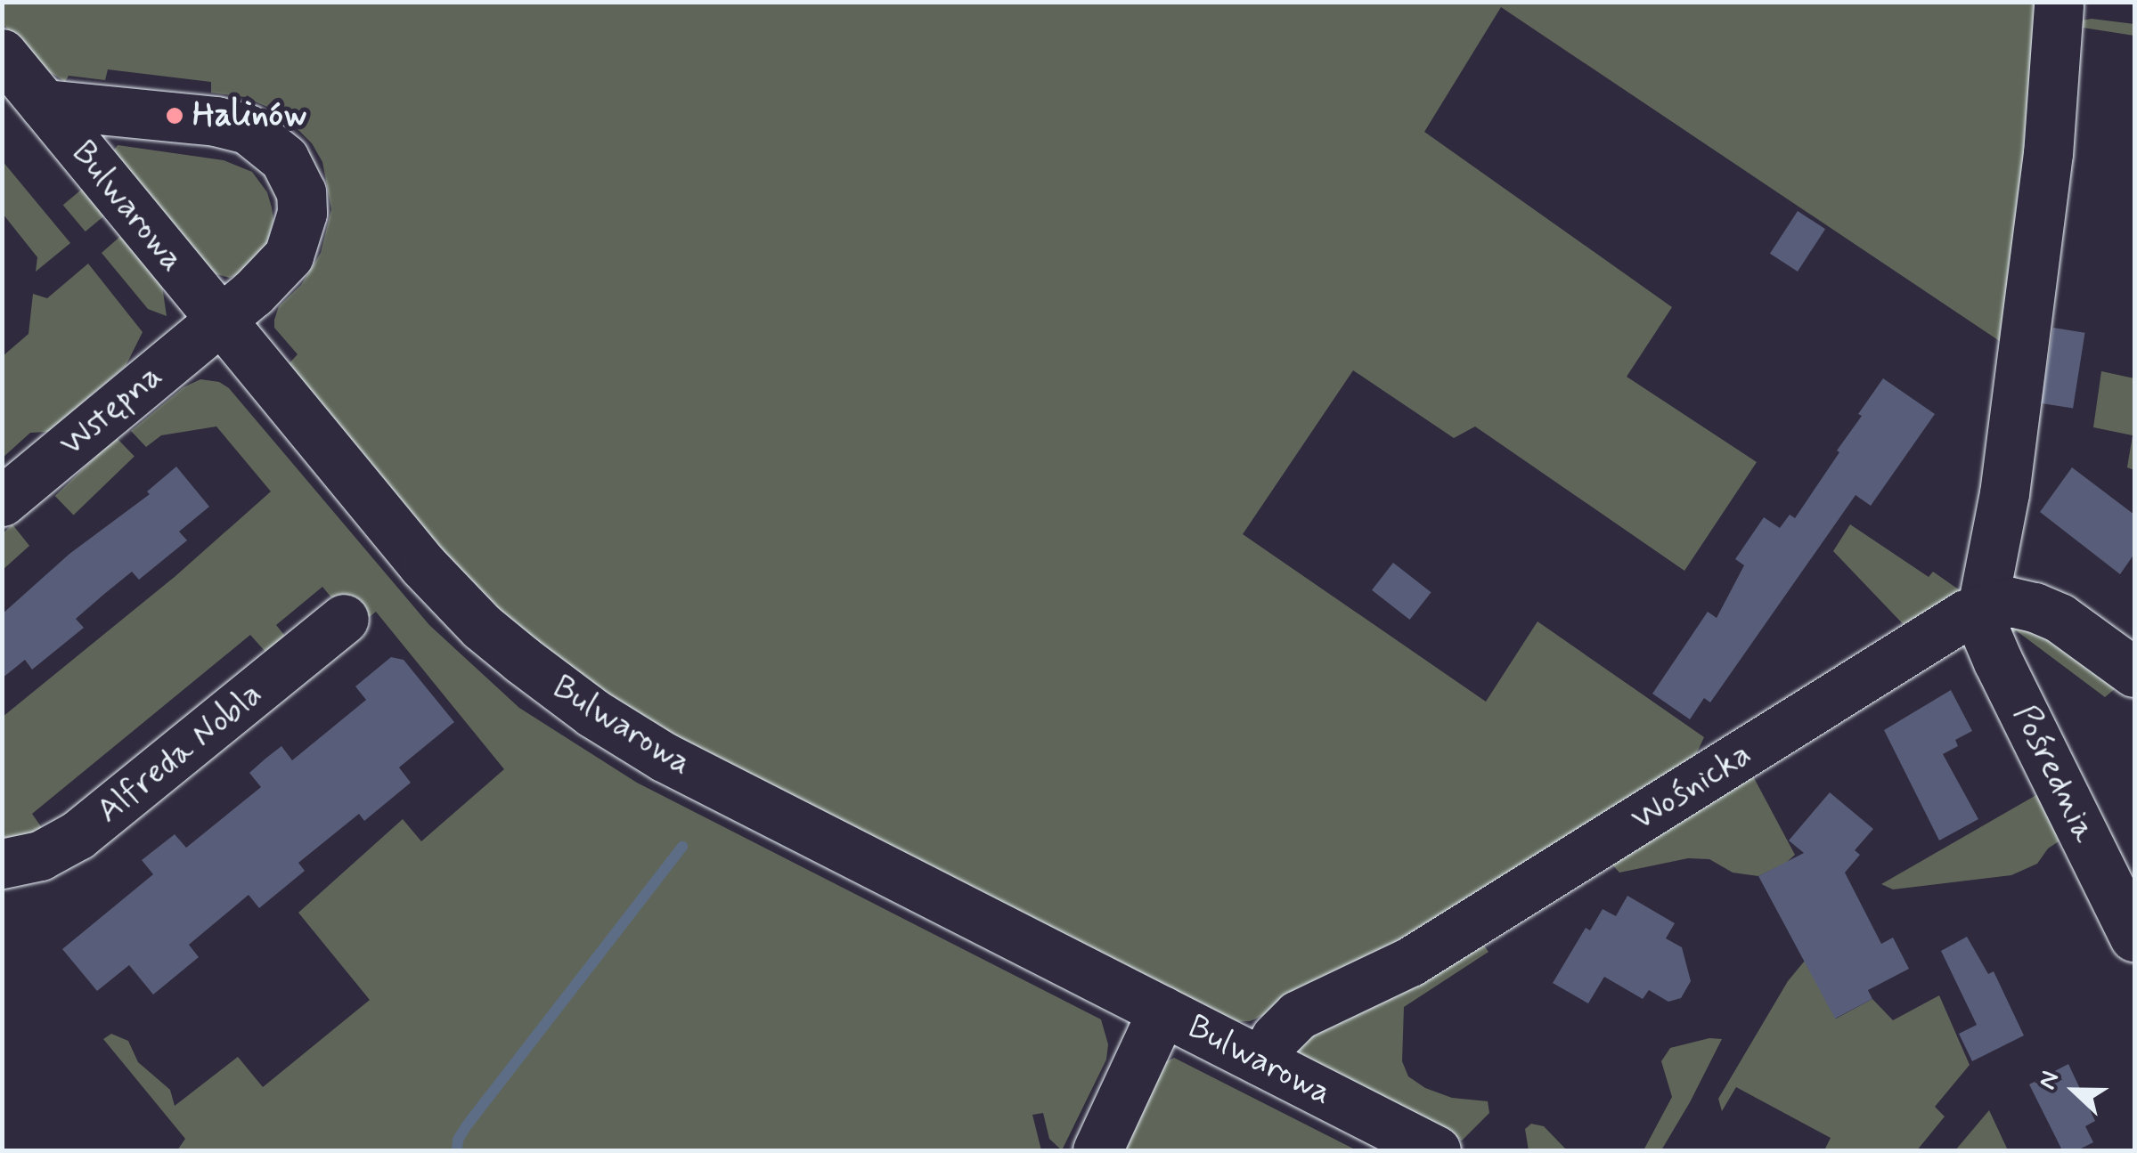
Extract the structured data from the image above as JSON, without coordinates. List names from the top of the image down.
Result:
{
  "streets": {
    "street": [
      "Bulwarowa",
      "Wstępna",
      "Alfreda Nobla",
      "Pośrednia",
      "Wośnicka"
    ]
  },
  "crossings": [
    ["Bulwarowa", "Wstępna"],
    ["Bulwarowa", "Wośnicka"],
    ["Pośrednia", "Wośnicka"]
  ],
  "places": ["Halinów"],
  "north": "left"
}
